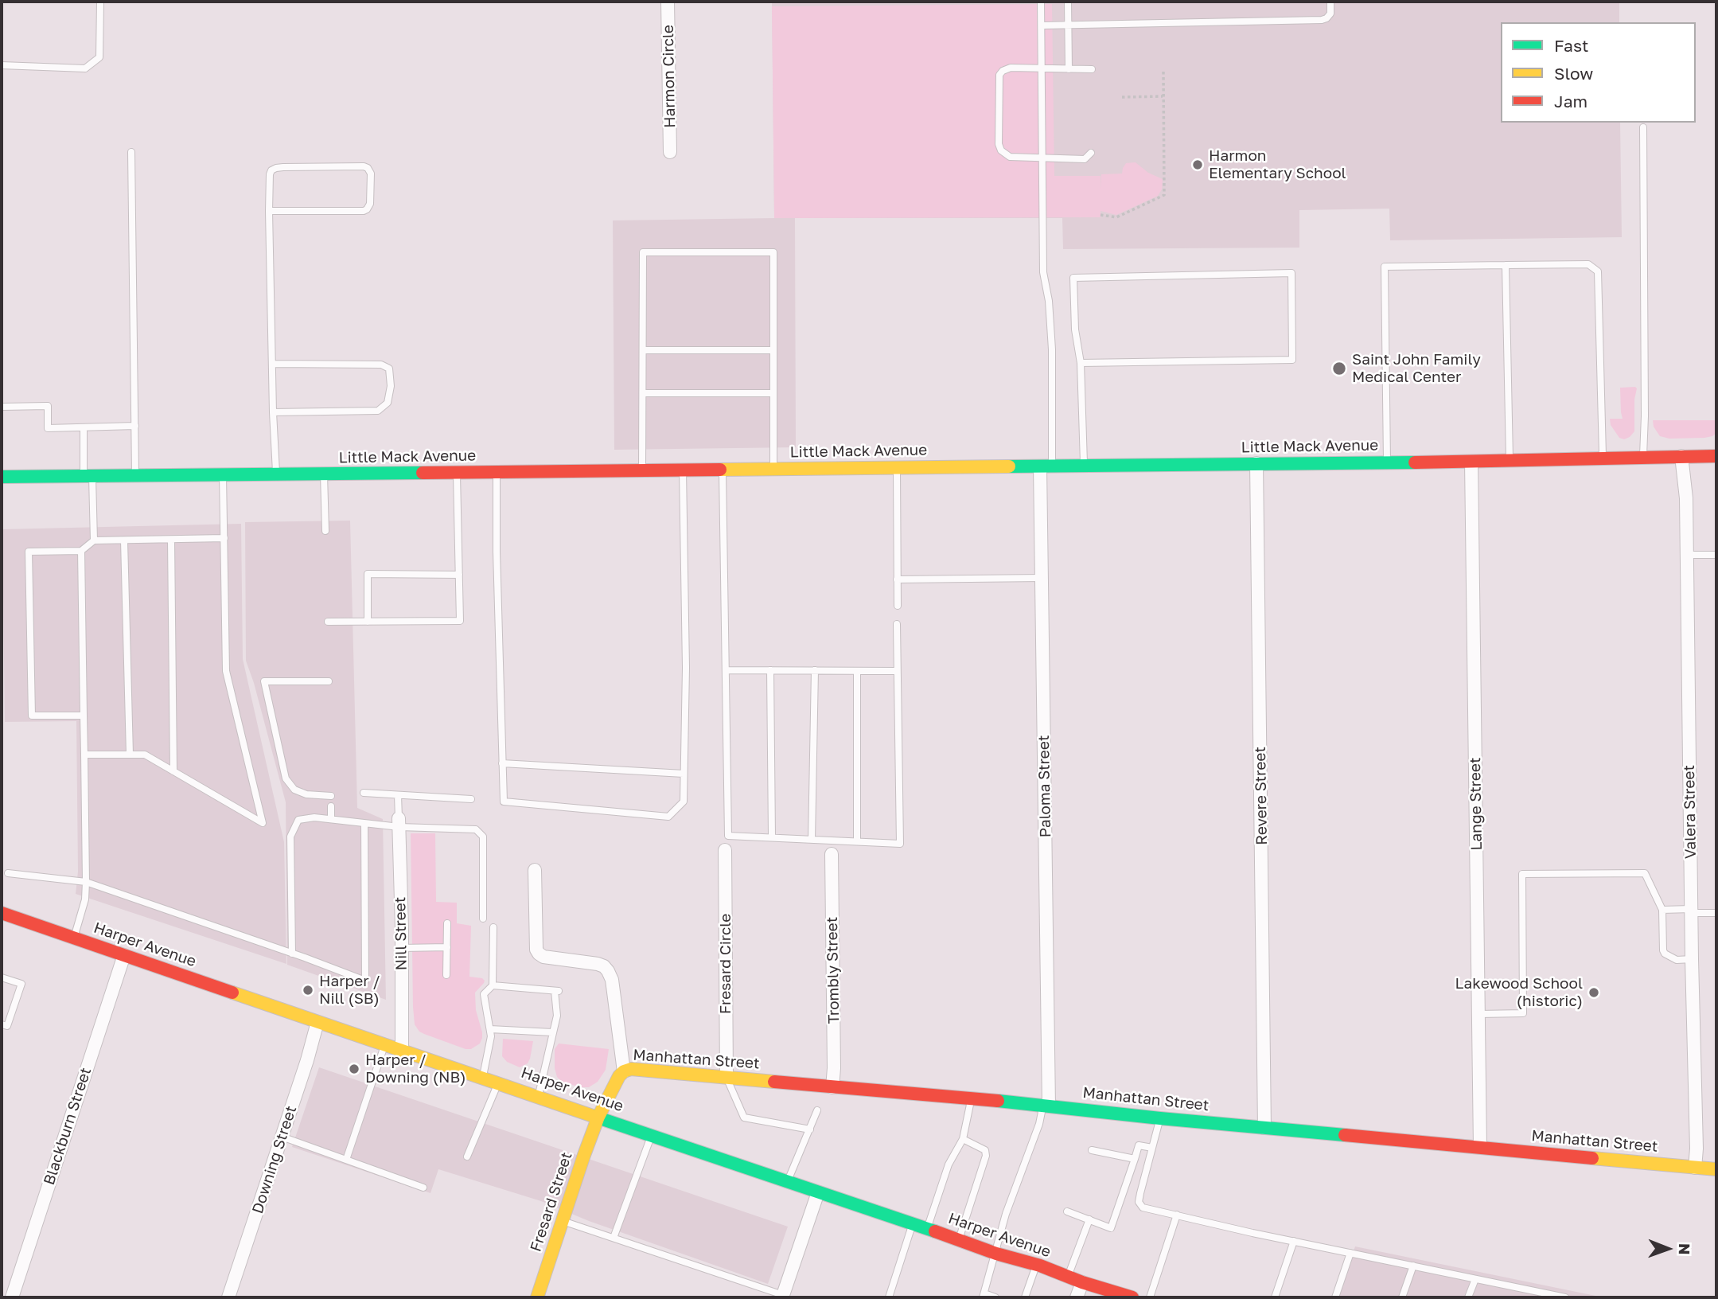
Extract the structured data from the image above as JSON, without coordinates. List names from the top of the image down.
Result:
{
  "streets": {
    "main road": [
      "Little Mack Avenue",
      "Harper Avenue",
      "Manhattan Street",
      "Fresard Street"
    ],
    "street": [
      "Harmon Circle",
      "Paloma Street",
      "Revere Street",
      "Lange Street",
      "Valera Street",
      "Nill Street",
      "Fresard Circle",
      "Trombly Street",
      "Blackburn Street",
      "Downing Street"
    ]
  },
  "crossings": [
    ["Little Mack Avenue", "Paloma Street"],
    ["Little Mack Avenue", "Revere Street"],
    ["Little Mack Avenue", "Lange Street"],
    ["Little Mack Avenue", "Valera Street"],
    ["Paloma Street", "Manhattan Street"],
    ["Revere Street", "Manhattan Street"],
    ["Lange Street", "Manhattan Street"],
    ["Valera Street", "Manhattan Street"],
    ["Nill Street", "Harper Avenue"],
    ["Harper Avenue", "Manhattan Street"],
    ["Harper Avenue", "Blackburn Street"],
    ["Harper Avenue", "Downing Street"],
    ["Harper Avenue", "Fresard Street"],
    ["Fresard Circle", "Manhattan Street"],
    ["Trombly Street", "Manhattan Street"],
    ["Manhattan Street", "Fresard Street"]
  ],
  "places": [
    "Harmon Elementary School",
    "Saint John Family Medical Center",
    "Harper / Nill (SB)",
    "Lakewood School (historic)",
    "Harper / Downing (NB)"
  ],
  "legend": ["Fast", "Slow", "Jam"],
  "north": "right"
}
